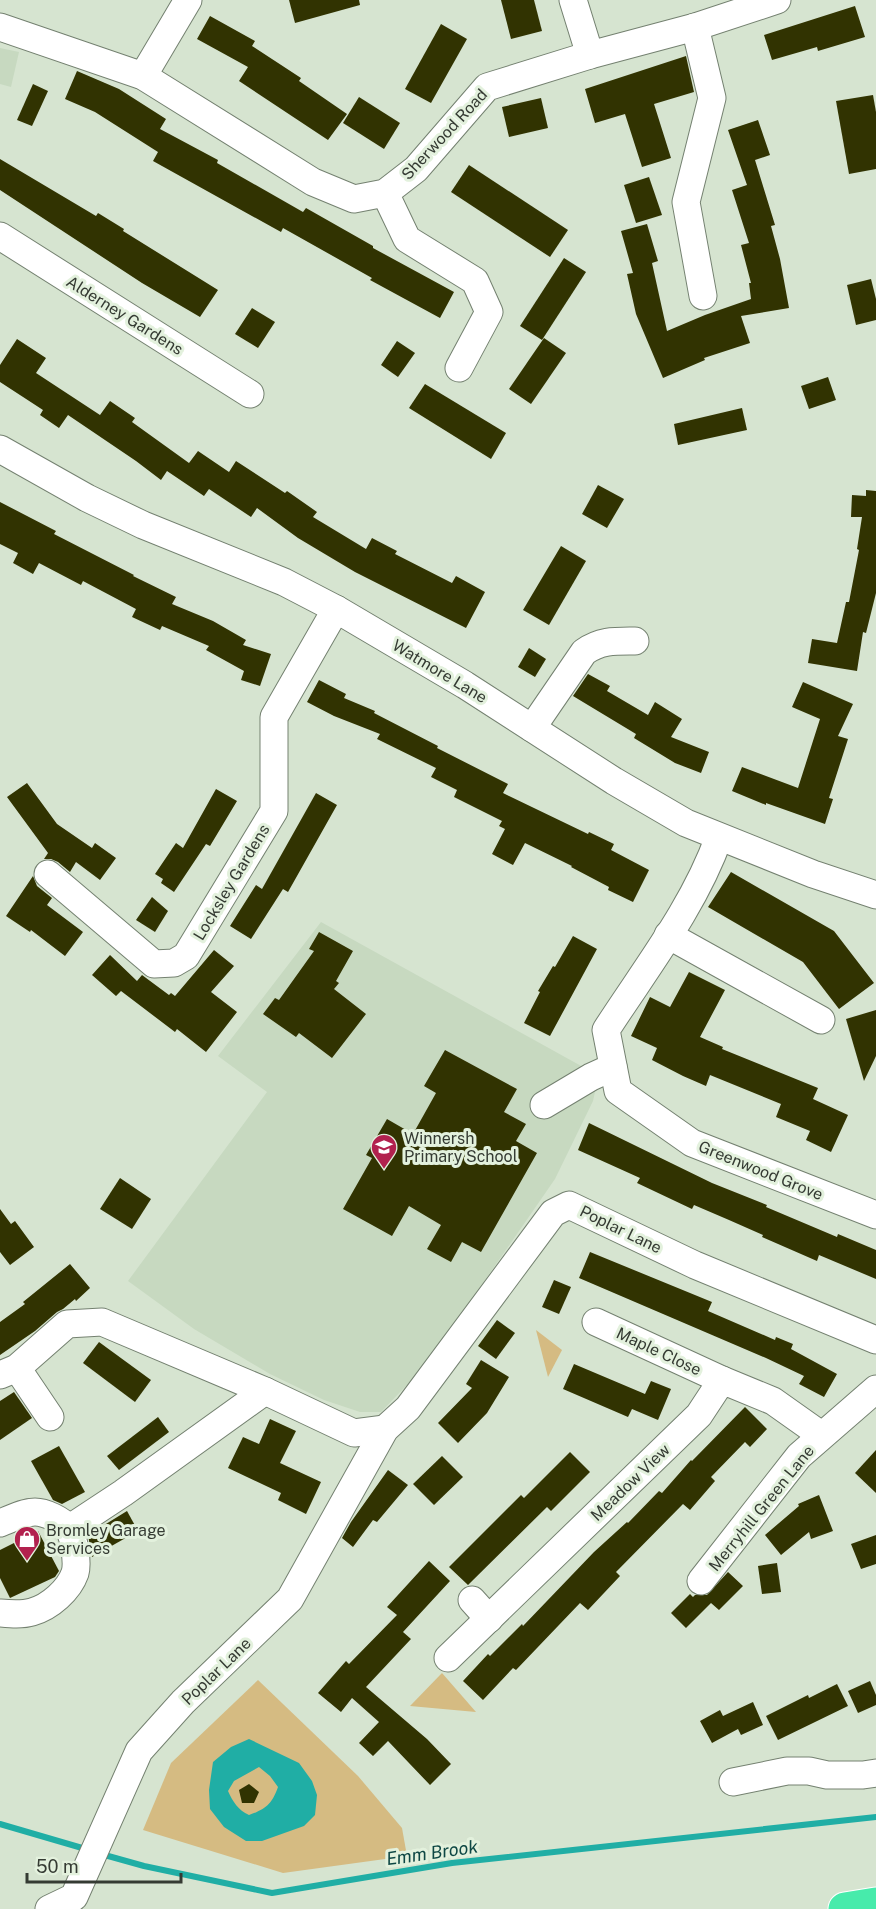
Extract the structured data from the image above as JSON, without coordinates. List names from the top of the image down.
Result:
{
  "streets": {
    "street": [
      "Sherwood Road",
      "Alderney Gardens",
      "Watmore Lane",
      "Locksley Gardens",
      "Greenwood Grove",
      "Poplar Lane",
      "Maple Close",
      "Meadow View",
      "Merryhill Green Lane"
    ]
  },
  "crossings": [
    ["Watmore Lane", "Locksley Gardens"],
    ["Watmore Lane", "Greenwood Grove"],
    ["Maple Close", "Meadow View"]
  ],
  "water": ["Emm Brook"],
  "places": {
    "school or university": ["Winnersh Primary School"],
    "shop": ["Bromley Garage Services"]
  },
  "scale_bar": "50 m"
}
